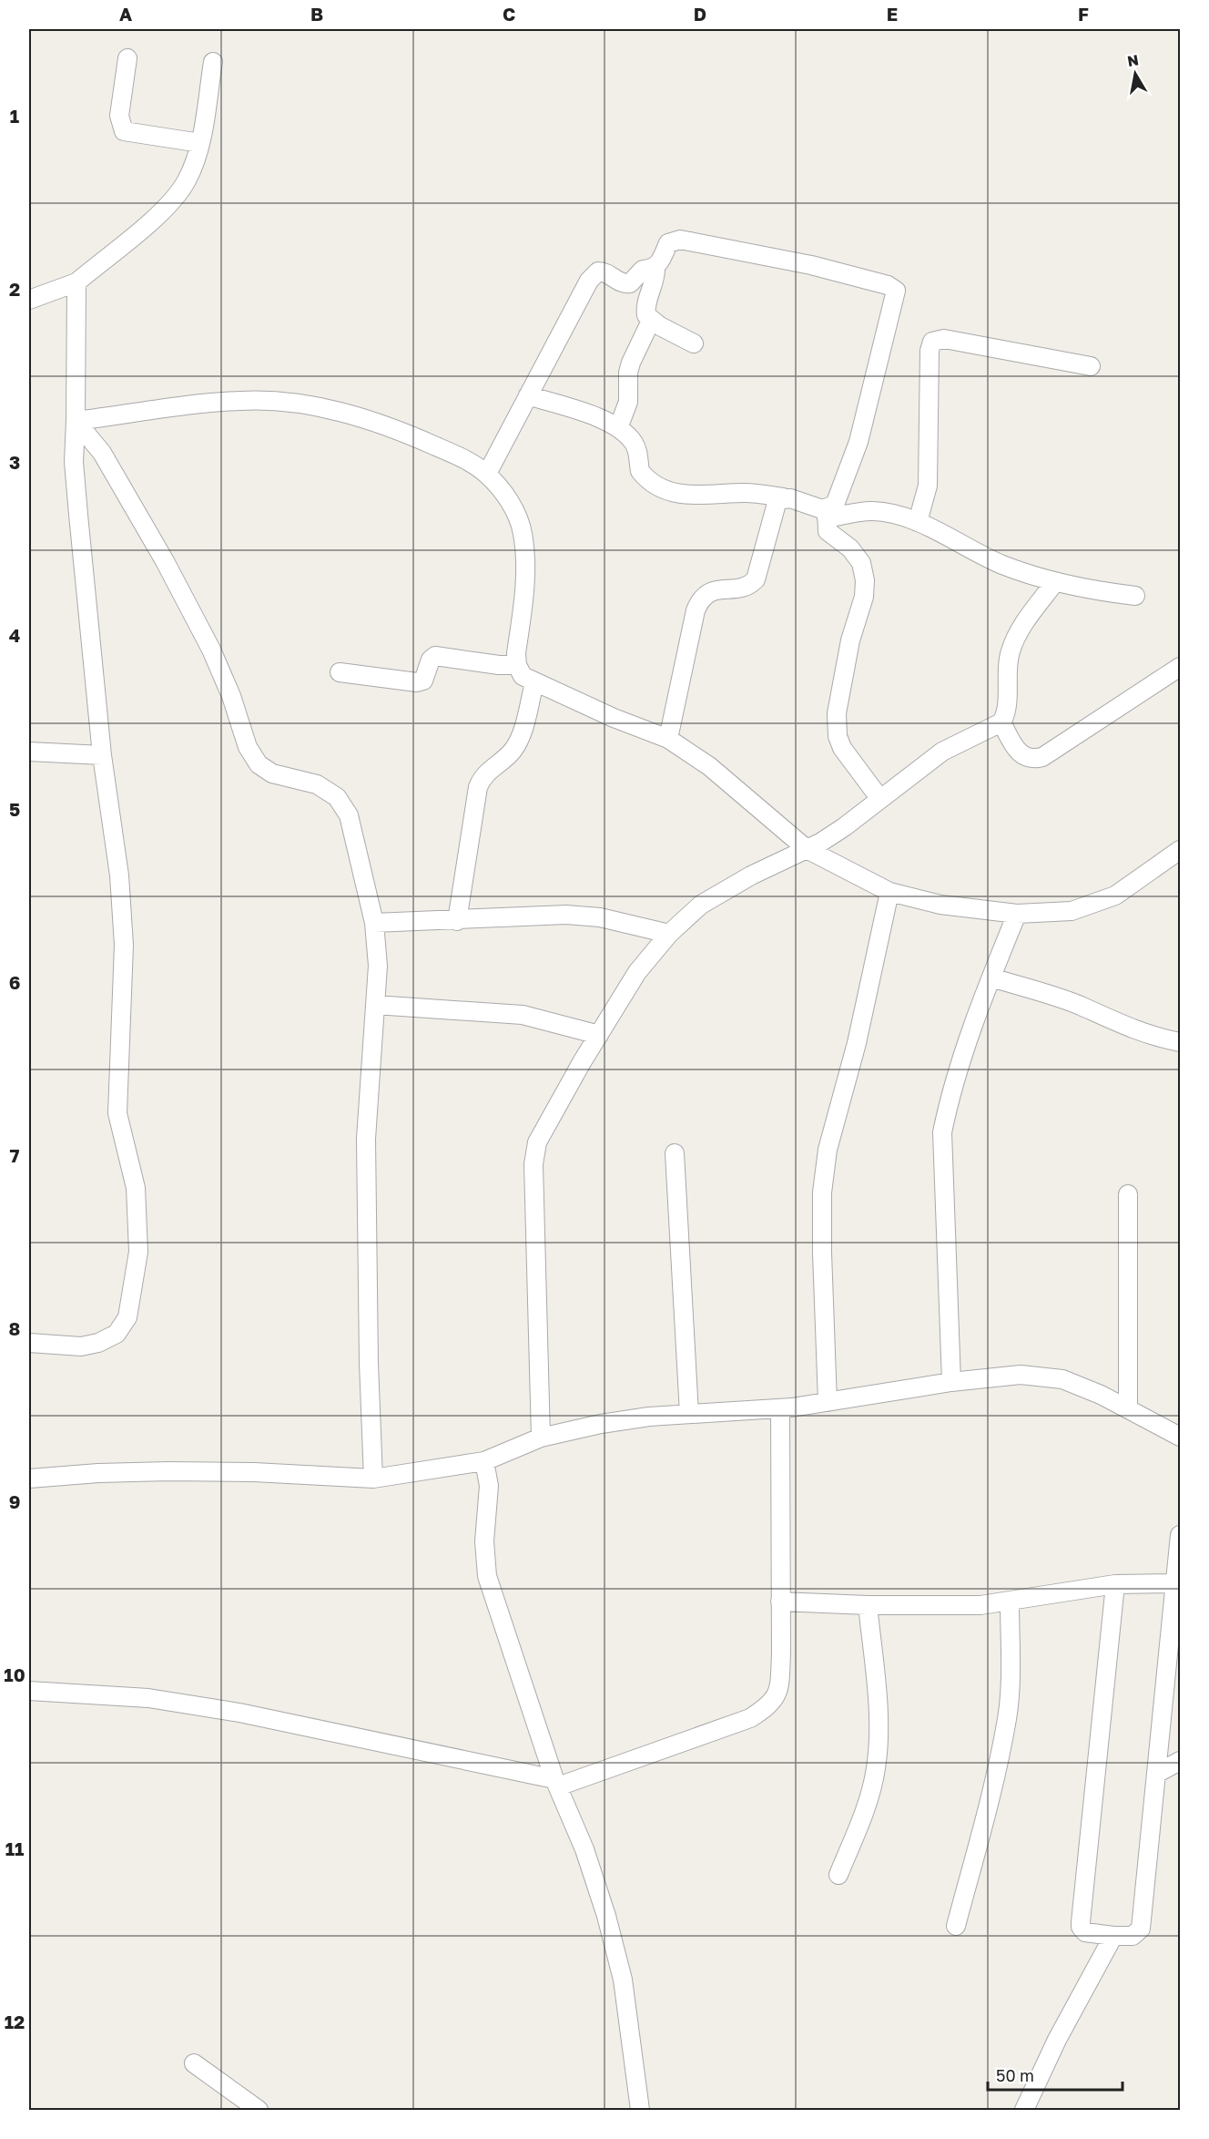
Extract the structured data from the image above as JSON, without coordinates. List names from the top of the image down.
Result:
{
  "scale_bar": "50 m",
  "north": "top",
  "grid": {
    "columns": [
      "A",
      "B",
      "C",
      "D",
      "E",
      "F"
    ],
    "rows": [
      "1",
      "2",
      "3",
      "4",
      "5",
      "6",
      "7",
      "8",
      "9",
      "10",
      "11",
      "12"
    ]
  }
}
